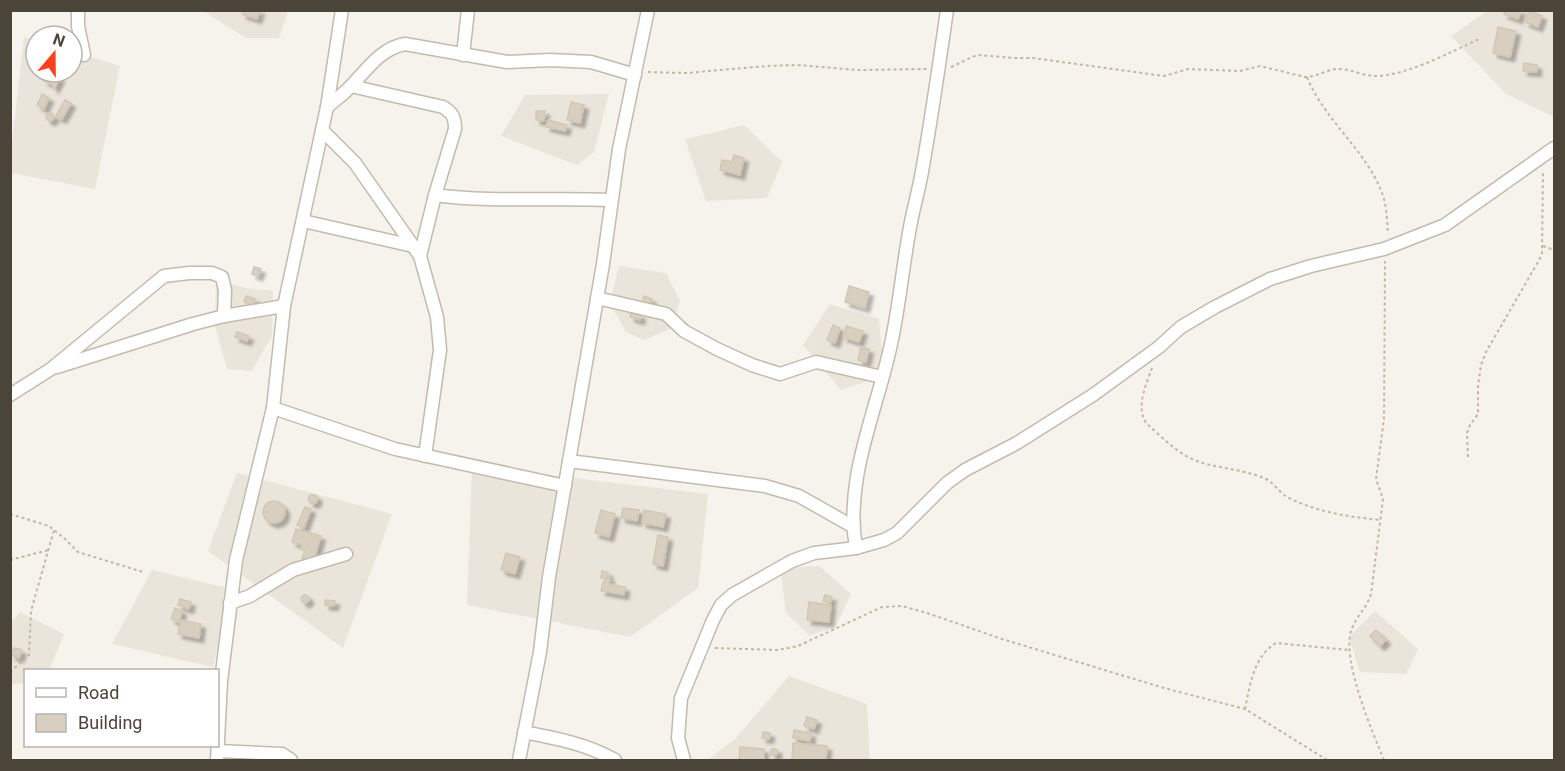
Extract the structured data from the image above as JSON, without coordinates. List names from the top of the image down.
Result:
{
  "legend": ["Road", "Building"],
  "north": "top"
}
